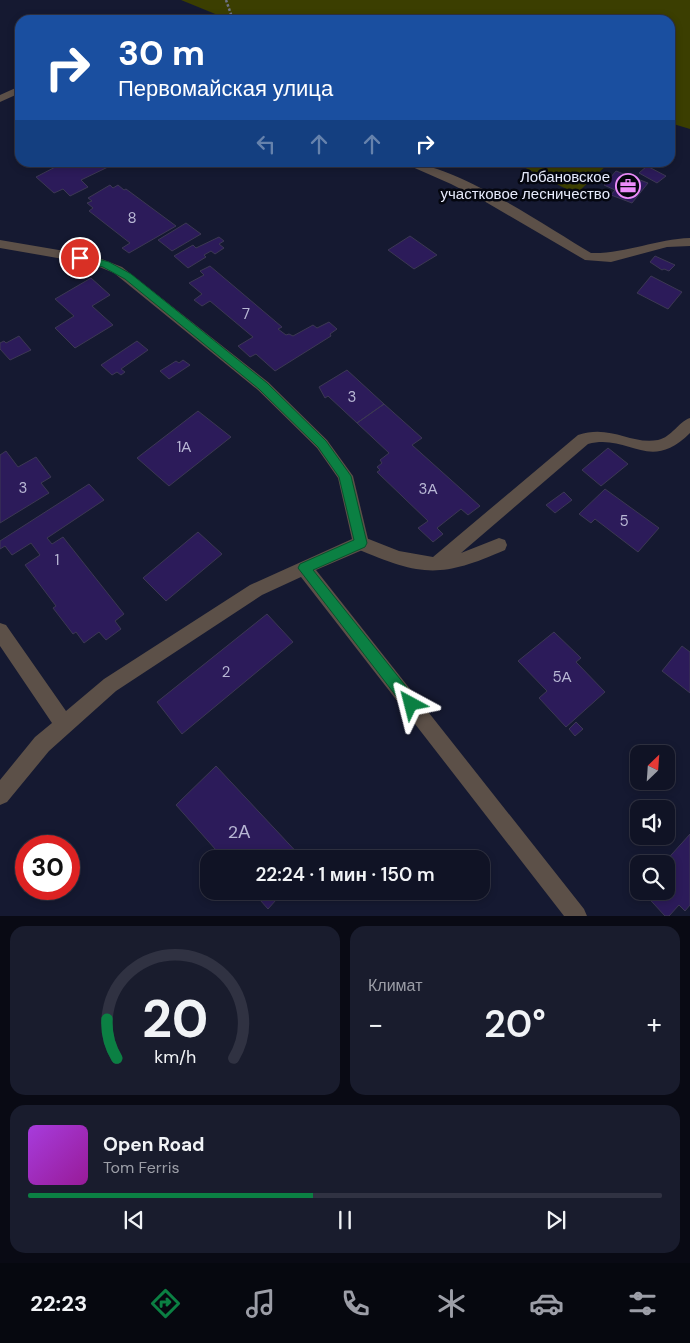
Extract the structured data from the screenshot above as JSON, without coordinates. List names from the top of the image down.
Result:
{
  "places": {
    "office": ["Лобановское участковое лесничество"]
  },
  "house_numbers": [
    "8",
    "7",
    "3",
    "1А",
    "3",
    "3А",
    "5",
    "1",
    "2",
    "5А",
    "2А"
  ],
  "north": "top right",
  "page": {
    "turn": ["30 m", "Первомайская улица"],
    "limit": "30",
    "trip": "22:24 · 1 мин · 150 m",
    "tile": "Климат",
    "heat": ["−", "20°", "+"],
    "song": ["Open Road", "Tom Ferris"],
    "tabs": "22:23",
    "gauge": ["20", "km/h"]
  }
}
